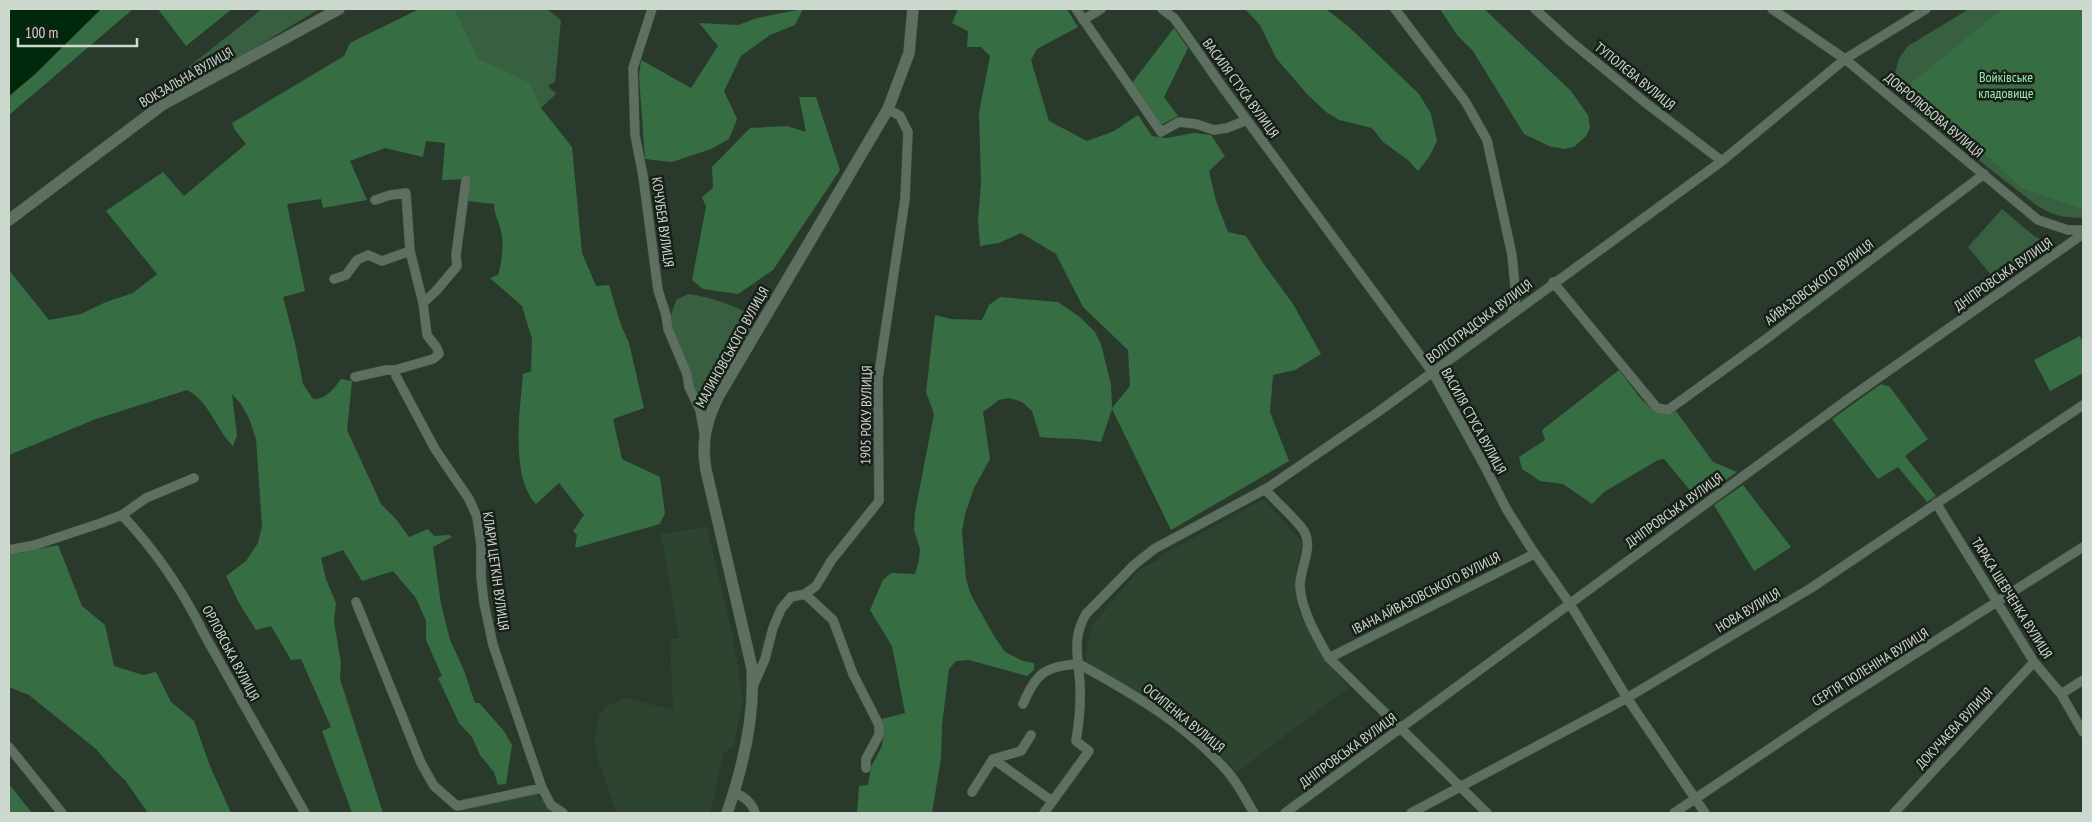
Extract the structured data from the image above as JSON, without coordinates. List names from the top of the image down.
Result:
{
  "streets": {
    "main road": ["ВОКЗАЛЬНА ВУЛИЦЯ", "МАЛИНОВСЬКОГО ВУЛИЦЯ"],
    "street": [
      "ТУПОЛЄВА ВУЛИЦЯ",
      "ВАСИЛЯ СТУСА ВУЛИЦЯ",
      "ДОБРОЛЮБОВА ВУЛИЦЯ",
      "КОЧУБЕЯ ВУЛИЦЯ",
      "ДНІПРОВСЬКА ВУЛИЦЯ",
      "АЙВАЗОВСЬКОГО ВУЛИЦЯ",
      "ВОЛГОГРАДСЬКА ВУЛИЦЯ",
      "1905 РОКУ ВУЛИЦЯ",
      "КЛАРИ ЦЕТКІН ВУЛИЦЯ",
      "ІВАНА АЙВАЗОВСЬКОГО ВУЛИЦЯ",
      "ТАРАСА ШЕВЧЕНКА ВУЛИЦЯ",
      "НОВА ВУЛИЦЯ",
      "ОРЛОВСЬКА ВУЛИЦЯ",
      "СЕРГІЯ ТЮЛЕНІНА ВУЛИЦЯ",
      "ОСИПЕНКА ВУЛИЦЯ",
      "ДОКУЧАЄВА ВУЛИЦЯ"
    ]
  },
  "crossings": [
    ["ТУПОЛЄВА ВУЛИЦЯ", "ВОЛГОГРАДСЬКА ВУЛИЦЯ"],
    ["ВАСИЛЯ СТУСА ВУЛИЦЯ", "ДНІПРОВСЬКА ВУЛИЦЯ"],
    ["ВАСИЛЯ СТУСА ВУЛИЦЯ", "ВОЛГОГРАДСЬКА ВУЛИЦЯ"],
    ["ВАСИЛЯ СТУСА ВУЛИЦЯ", "ІВАНА АЙВАЗОВСЬКОГО ВУЛИЦЯ"],
    ["ВАСИЛЯ СТУСА ВУЛИЦЯ", "НОВА ВУЛИЦЯ"],
    ["ВАСИЛЯ СТУСА ВУЛИЦЯ", "СЕРГІЯ ТЮЛЕНІНА ВУЛИЦЯ"],
    ["ДОБРОЛЮБОВА ВУЛИЦЯ", "АЙВАЗОВСЬКОГО ВУЛИЦЯ"],
    ["ДОБРОЛЮБОВА ВУЛИЦЯ", "ВОЛГОГРАДСЬКА ВУЛИЦЯ"],
    ["КОЧУБЕЯ ВУЛИЦЯ", "МАЛИНОВСЬКОГО ВУЛИЦЯ"],
    ["АЙВАЗОВСЬКОГО ВУЛИЦЯ", "ВОЛГОГРАДСЬКА ВУЛИЦЯ"],
    ["ВОЛГОГРАДСЬКА ВУЛИЦЯ", "ОСИПЕНКА ВУЛИЦЯ"],
    ["МАЛИНОВСЬКОГО ВУЛИЦЯ", "1905 РОКУ ВУЛИЦЯ"],
    ["ТАРАСА ШЕВЧЕНКА ВУЛИЦЯ", "НОВА ВУЛИЦЯ"],
    ["ТАРАСА ШЕВЧЕНКА ВУЛИЦЯ", "СЕРГІЯ ТЮЛЕНІНА ВУЛИЦЯ"],
    ["ТАРАСА ШЕВЧЕНКА ВУЛИЦЯ", "ДОКУЧАЄВА ВУЛИЦЯ"]
  ],
  "parks": ["Войківське кладовище"],
  "scale_bar": "100 m"
}
